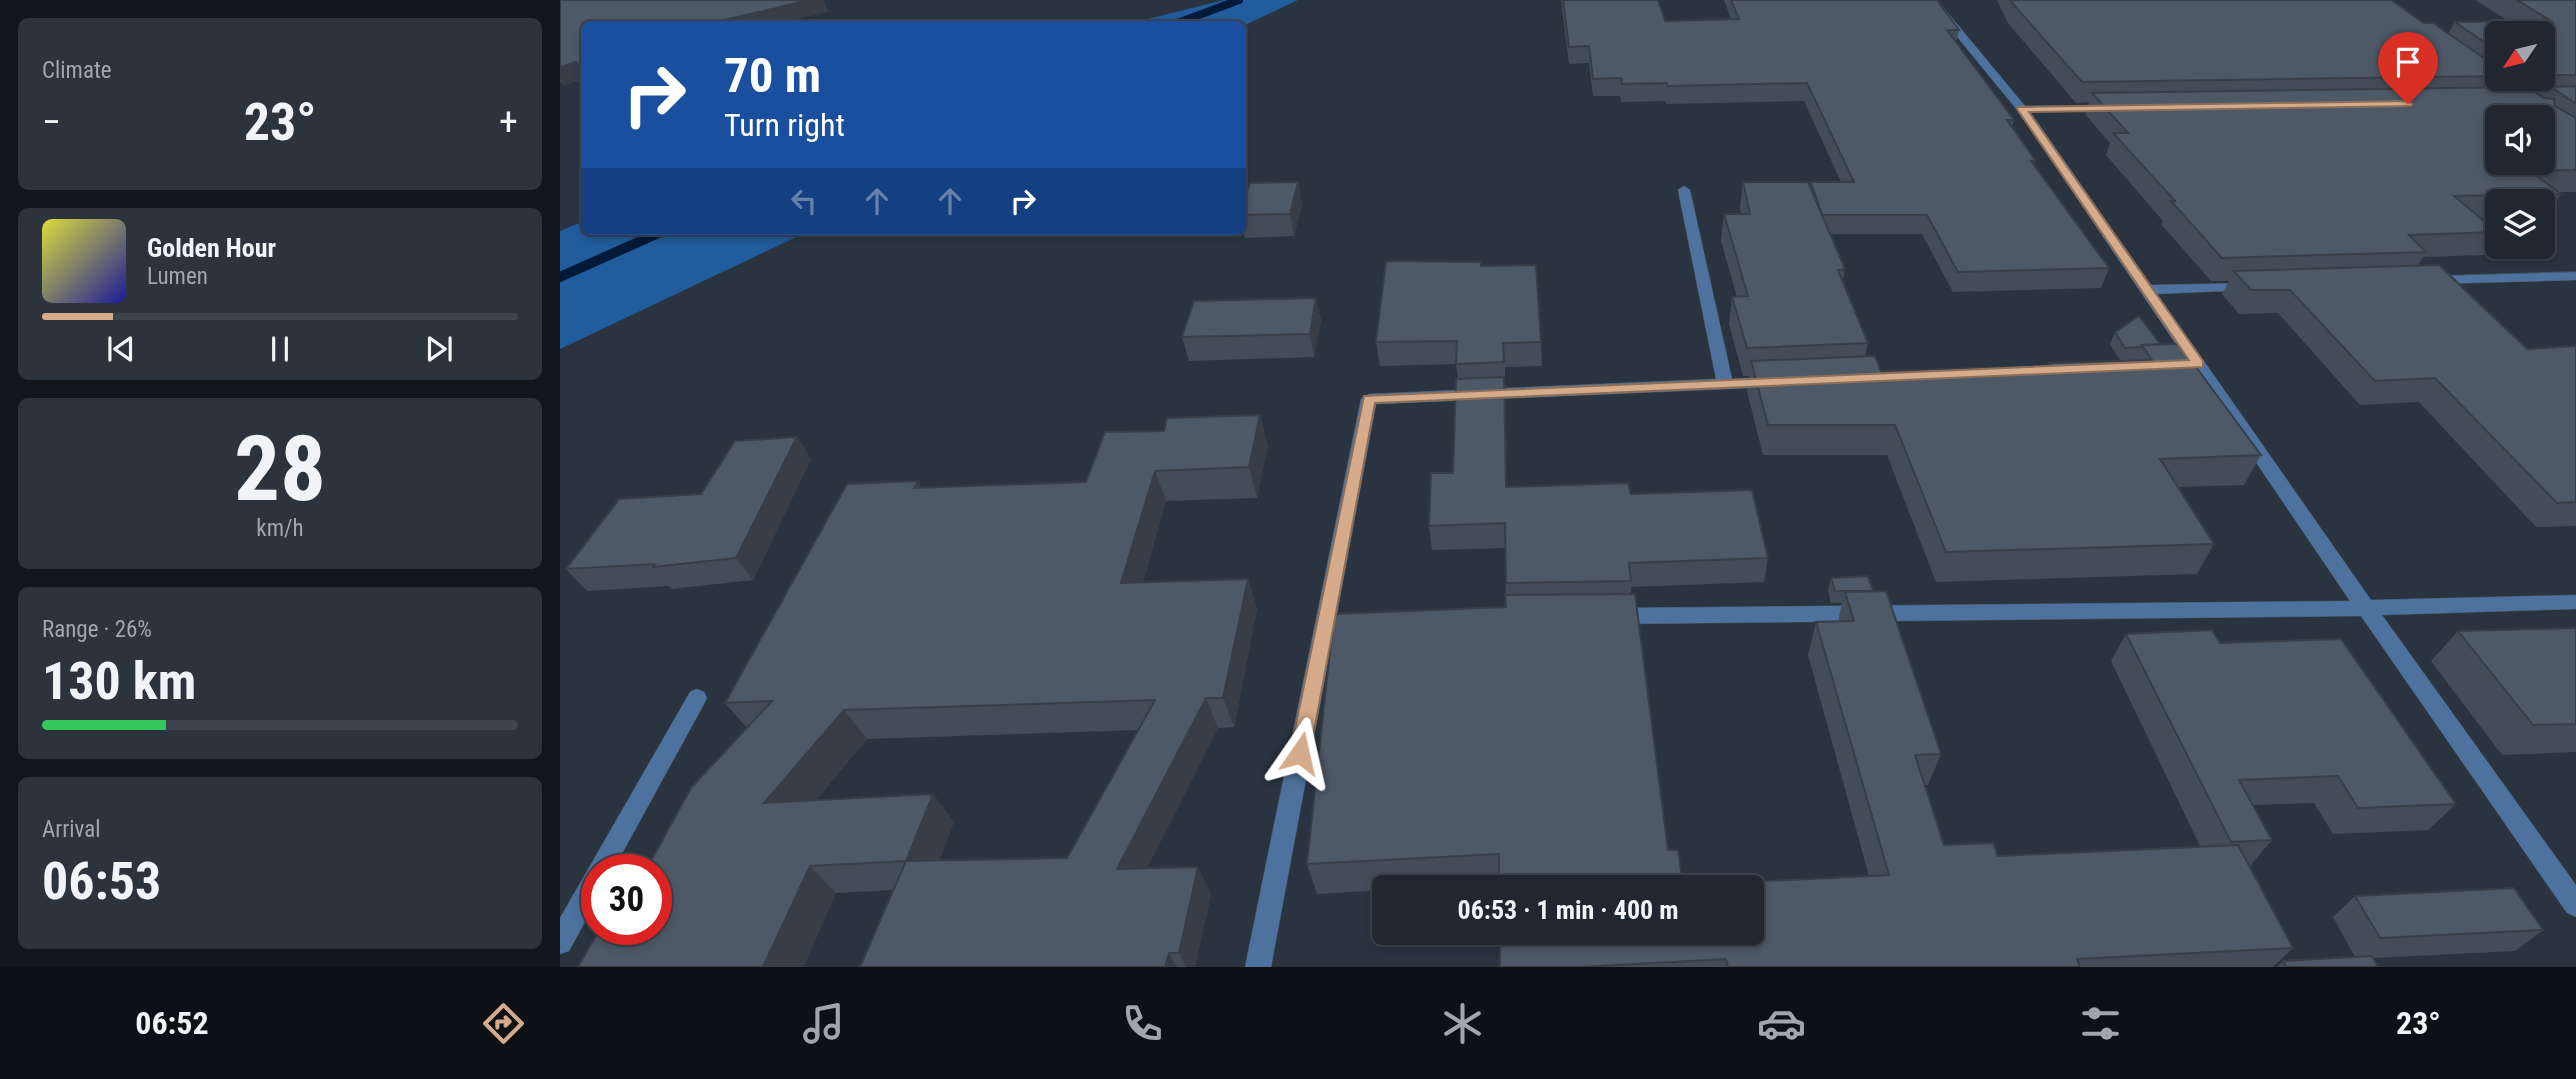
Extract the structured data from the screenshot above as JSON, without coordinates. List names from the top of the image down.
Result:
{
  "north": "bottom left",
  "page": {
    "tile": [
      "Climate",
      ["28", "km/h"],
      ["Range · 26%", "130 km"],
      ["Arrival", "06:53"]
    ],
    "turn": ["70 m", "Turn right"],
    "heat": ["−", "23°", "+"],
    "song": ["Golden Hour", "Lumen"],
    "limit": "30",
    "trip": "06:53 · 1 min · 400 m",
    "tabs": ["06:52", "23°"]
  }
}
